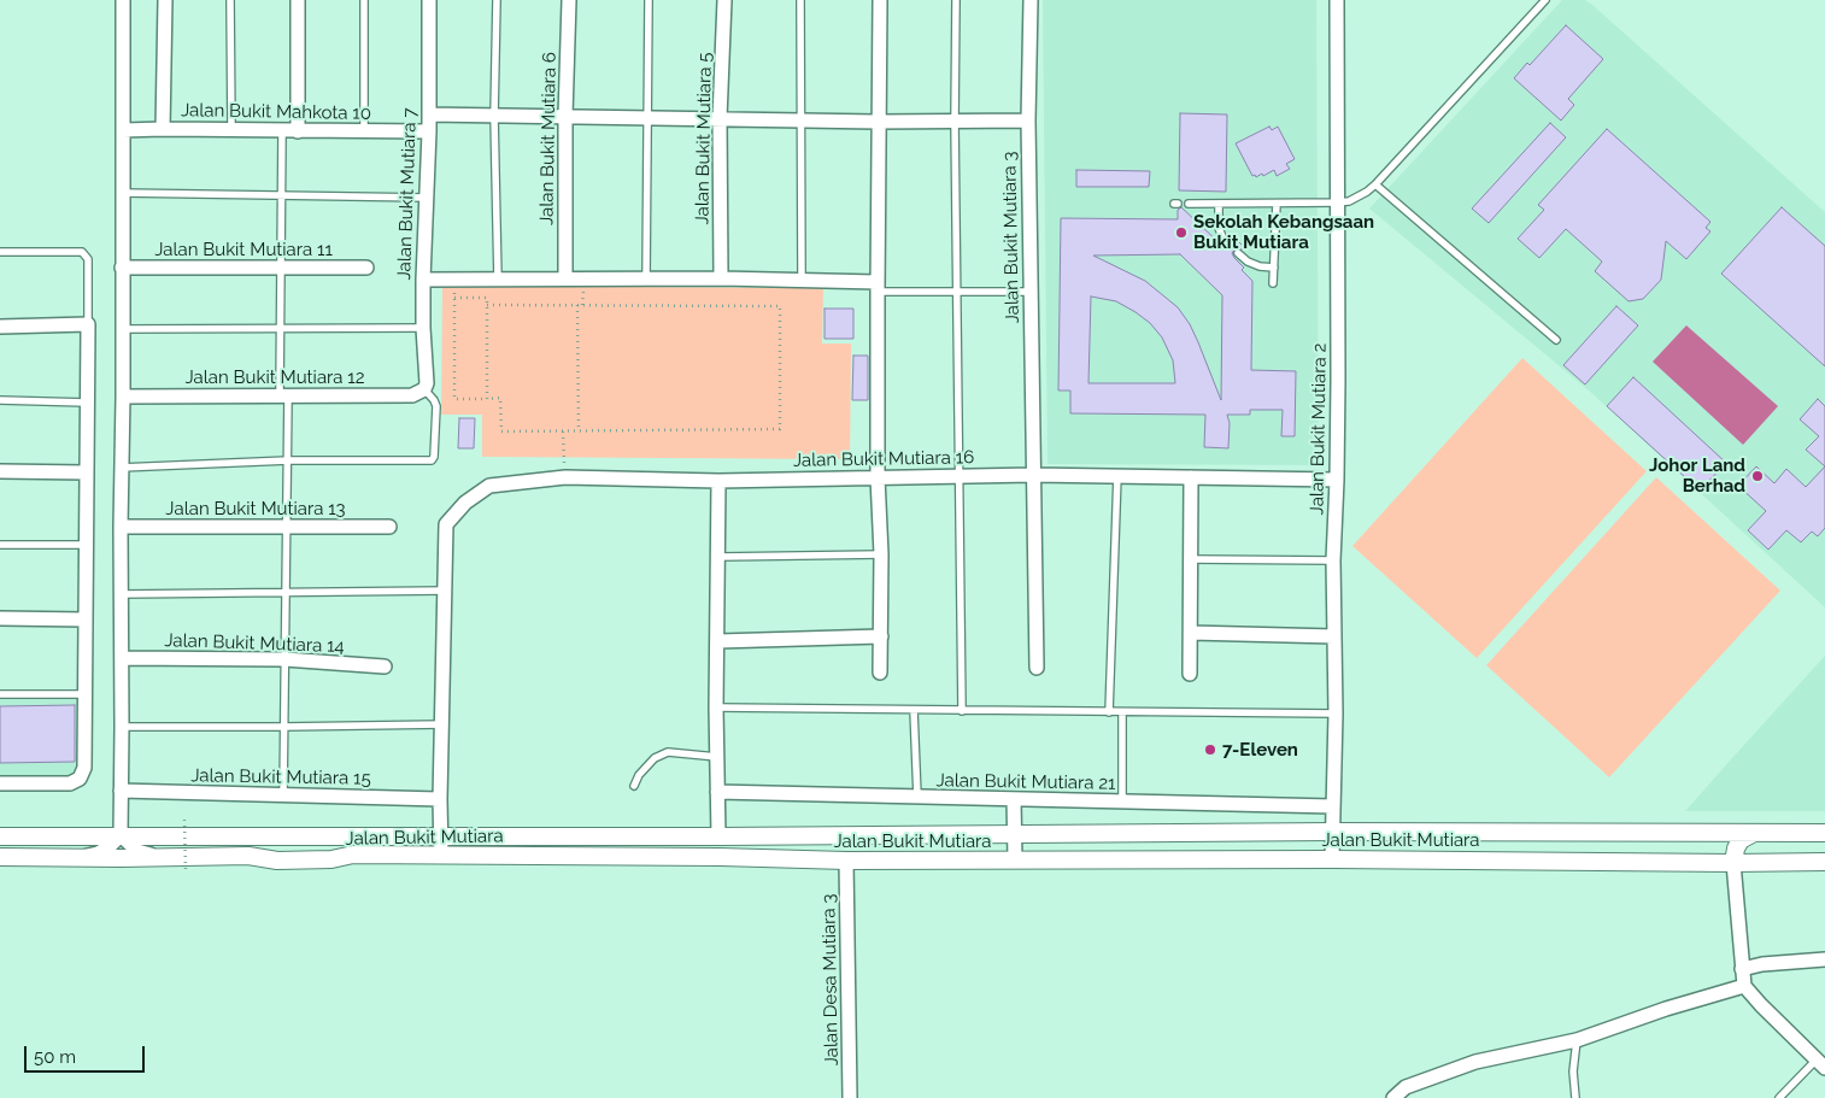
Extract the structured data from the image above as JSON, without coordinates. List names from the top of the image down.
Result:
{
  "streets": {
    "street": [
      "Jalan Bukit Mahkota 10",
      "Jalan Bukit Mutiara 6",
      "Jalan Bukit Mutiara 5",
      "Jalan Bukit Mutiara 7",
      "Jalan Bukit Mutiara 3",
      "Jalan Bukit Mutiara 11",
      "Jalan Bukit Mutiara 12",
      "Jalan Bukit Mutiara 2",
      "Jalan Bukit Mutiara 16",
      "Jalan Bukit Mutiara 13",
      "Jalan Bukit Mutiara 14",
      "Jalan Bukit Mutiara 15",
      "Jalan Bukit Mutiara 21",
      "Jalan Bukit Mutiara",
      "Jalan Desa Mutiara 3"
    ]
  },
  "crossings": [
    ["Jalan Bukit Mahkota 10", "Jalan Bukit Mutiara 7"],
    ["Jalan Bukit Mutiara 7", "Jalan Bukit Mutiara 12"],
    ["Jalan Bukit Mutiara 3", "Jalan Bukit Mutiara 16"],
    ["Jalan Bukit Mutiara 2", "Jalan Bukit Mutiara 16"],
    ["Jalan Bukit Mutiara 2", "Jalan Bukit Mutiara 21"],
    ["Jalan Bukit Mutiara 2", "Jalan Bukit Mutiara"],
    ["Jalan Bukit Mutiara", "Jalan Desa Mutiara 3"]
  ],
  "places": ["Sekolah Kebangsaan Bukit Mutiara", "Johor Land Berhad", "7-Eleven"],
  "scale_bar": "50 m"
}
